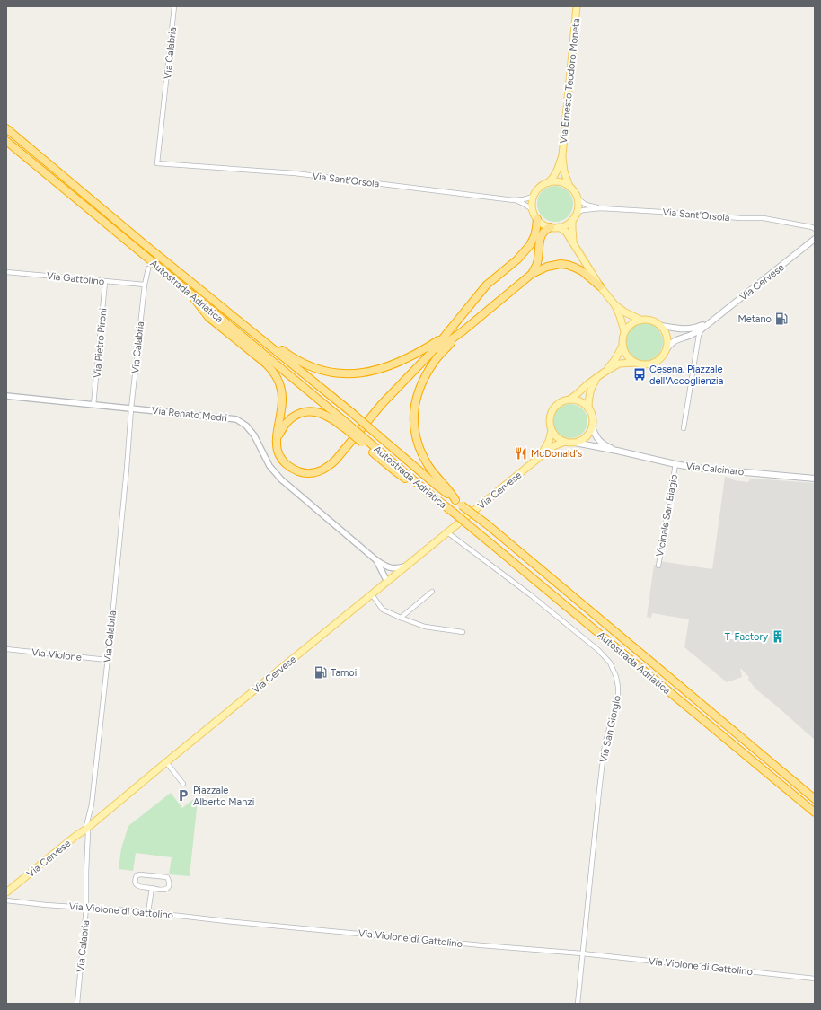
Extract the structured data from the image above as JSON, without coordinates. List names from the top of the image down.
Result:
{
  "streets": {
    "highway": ["Autostrada Adriatica"],
    "main road": ["Via Ernesto Teodoro Moneta", "Via Cervese", "Via Calcinaro"],
    "street": [
      "Via Calabria",
      "Via Sant'Orsola",
      "Via Gattolino",
      "Via Pietro Pironi",
      "Via Renato Medri",
      "Vicinale San Biagio",
      "Via Violone",
      "Via San Giorgio",
      "Via Violone di Gattolino"
    ]
  },
  "crossings": [
    ["Via Calabria", "Via Sant'Orsola"],
    ["Via Calabria", "Via Gattolino"],
    ["Via Calabria", "Via Cervese"],
    ["Via Calabria", "Via Renato Medri"],
    ["Via Calabria", "Via Violone"],
    ["Via Calabria", "Via Violone di Gattolino"],
    ["Via Ernesto Teodoro Moneta", "Via Sant'Orsola"],
    ["Via Gattolino", "Via Pietro Pironi"],
    ["Via Cervese", "Via Renato Medri"],
    ["Via Cervese", "Via Calcinaro"],
    ["Via Cervese", "Via San Giorgio"],
    ["Via Pietro Pironi", "Via Renato Medri"],
    ["Via Calcinaro", "Vicinale San Biagio"],
    ["Via San Giorgio", "Via Violone di Gattolino"]
  ],
  "places": {
    "fuel station": ["Metano", "Tamoil"],
    "bus stop": ["Cesena, Piazzale dell'Accoglienzia"],
    "restaurant": ["McDonald's"],
    "building": ["T-Factory"],
    "parking": ["Piazzale Alberto Manzi"]
  }
}
